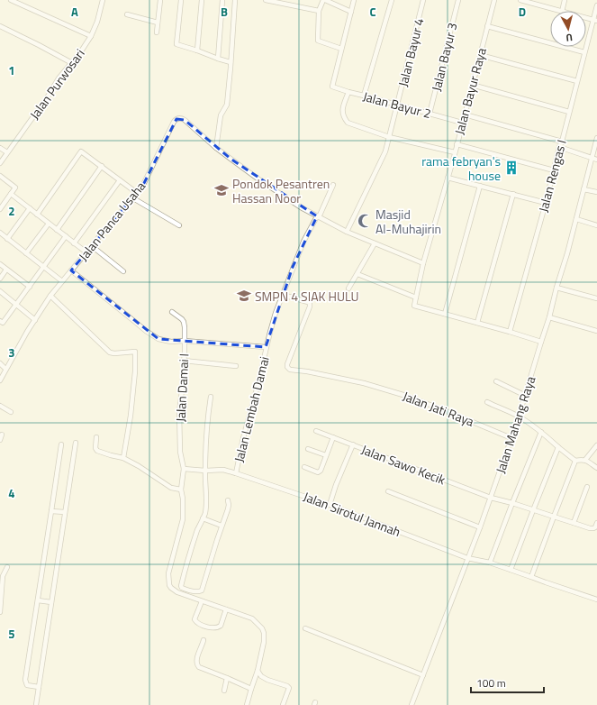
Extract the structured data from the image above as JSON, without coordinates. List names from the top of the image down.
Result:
{
  "streets": {
    "street": [
      "Jalan Bayur 4",
      "Jalan Bayur 3",
      "Jalan Purwosari",
      "Jalan Bayur Raya",
      "Jalan Bayur 2",
      "Jalan Rengas I",
      "Jalan Panca Usaha",
      "Jalan Damai I",
      "Jalan Jati Raya",
      "Jalan Lembah Damai",
      "Jalan Mahang Raya",
      "Jalan Sawo Kecik",
      "Jalan Sirotul Jannah"
    ]
  },
  "crossings": [
    ["Jalan Bayur 4", "Jalan Bayur 2"],
    ["Jalan Bayur 4", "Jalan Panca Usaha"],
    ["Jalan Bayur 3", "Jalan Bayur 2"],
    ["Jalan Bayur Raya", "Jalan Bayur 2"],
    ["Jalan Bayur Raya", "Jalan Panca Usaha"],
    ["Jalan Panca Usaha", "Jalan Lembah Damai"],
    ["Jalan Damai I", "Jalan Lembah Damai"],
    ["Jalan Jati Raya", "Jalan Lembah Damai"],
    ["Jalan Jati Raya", "Jalan Mahang Raya"],
    ["Jalan Lembah Damai", "Jalan Sirotul Jannah"],
    ["Jalan Mahang Raya", "Jalan Sawo Kecik"],
    ["Jalan Mahang Raya", "Jalan Sirotul Jannah"]
  ],
  "places": {
    "building": ["rama febryan's house"],
    "school or university": ["Pondok Pesantren Hassan Noor", "SMPN 4 SIAK HULU"],
    "mosque": ["Masjid Al-Muhajirin"]
  },
  "scale_bar": "100 m",
  "north": "bottom",
  "grid": {
    "columns": [
      "A",
      "B",
      "C",
      "D"
    ],
    "rows": [
      "1",
      "2",
      "3",
      "4",
      "5"
    ]
  }
}
